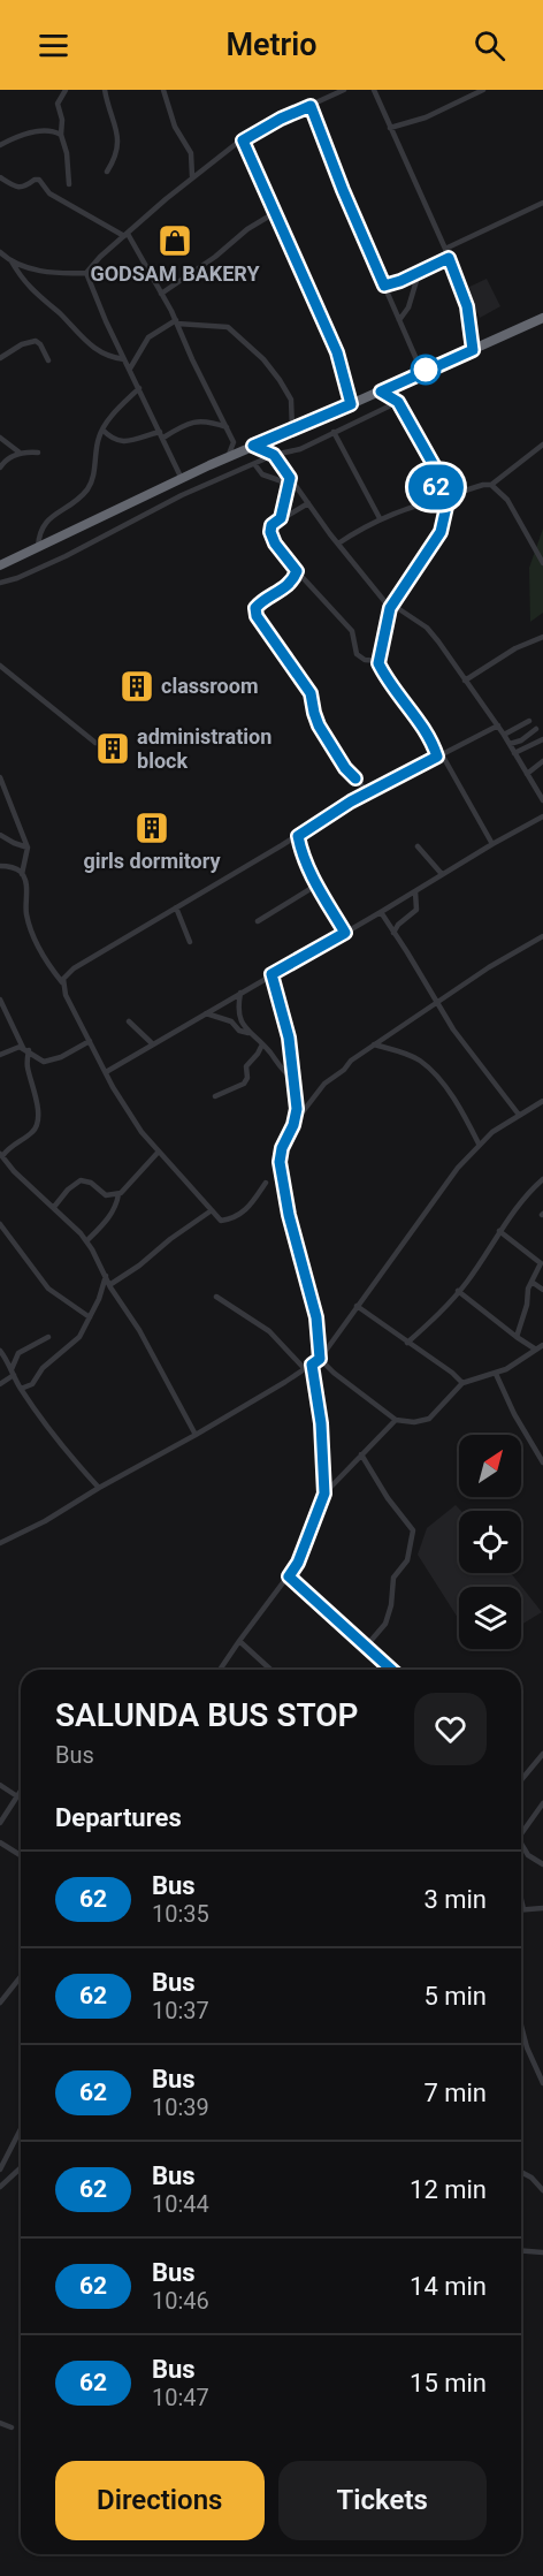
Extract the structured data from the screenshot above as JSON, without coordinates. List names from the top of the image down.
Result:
{
  "places": {
    "shop": ["GODSAM BAKERY"],
    "building": ["classroom", "administration block", "girls dormitory"]
  },
  "lines": ["bus line 62"],
  "north": "top right",
  "page": {
    "header": "Metrio",
    "on_map": "62",
    "heading": [
      ["SALUNDA BUS STOP", "Bus"],
      "Departures"
    ],
    "list": [
      {
        "mark": "62",
        "name": "Bus",
        "note": "10:35",
        "value": "3 min"
      },
      {
        "mark": "62",
        "name": "Bus",
        "note": "10:37",
        "value": "5 min"
      },
      {
        "mark": "62",
        "name": "Bus",
        "note": "10:39",
        "value": "7 min"
      },
      {
        "mark": "62",
        "name": "Bus",
        "note": "10:44",
        "value": "12 min"
      },
      {
        "mark": "62",
        "name": "Bus",
        "note": "10:46",
        "value": "14 min"
      },
      {
        "mark": "62",
        "name": "Bus",
        "note": "10:47",
        "value": "15 min"
      }
    ],
    "buttons": ["Directions", "Tickets"]
  }
}
